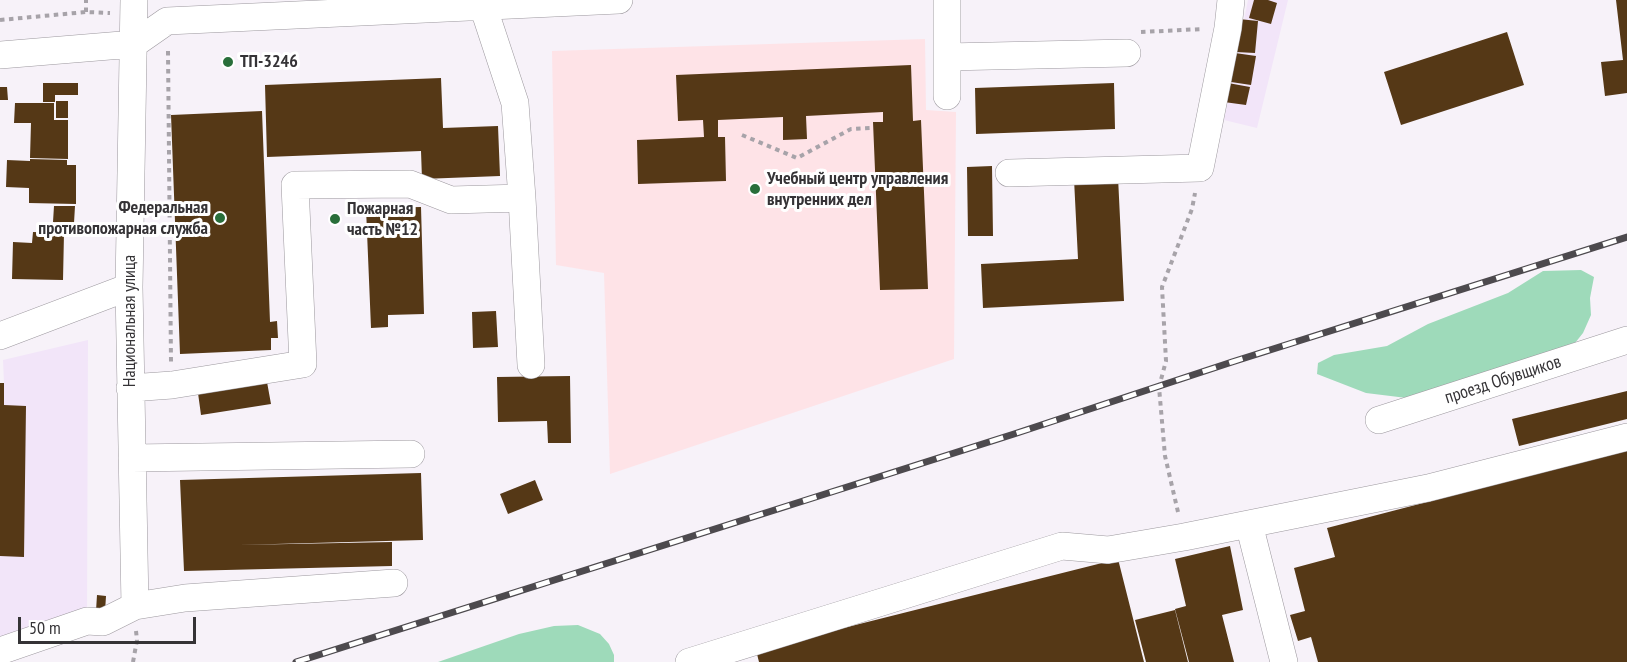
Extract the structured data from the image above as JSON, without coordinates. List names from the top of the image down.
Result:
{
  "streets": {
    "street": ["Национальная улица", "проезд Обувщиков"]
  },
  "places": [
    "ТП-3246",
    "Учебный центр управления внутренних дел",
    "Федеральная противопожарная служба",
    "Пожарная часть №12"
  ],
  "scale_bar": "50 m"
}
